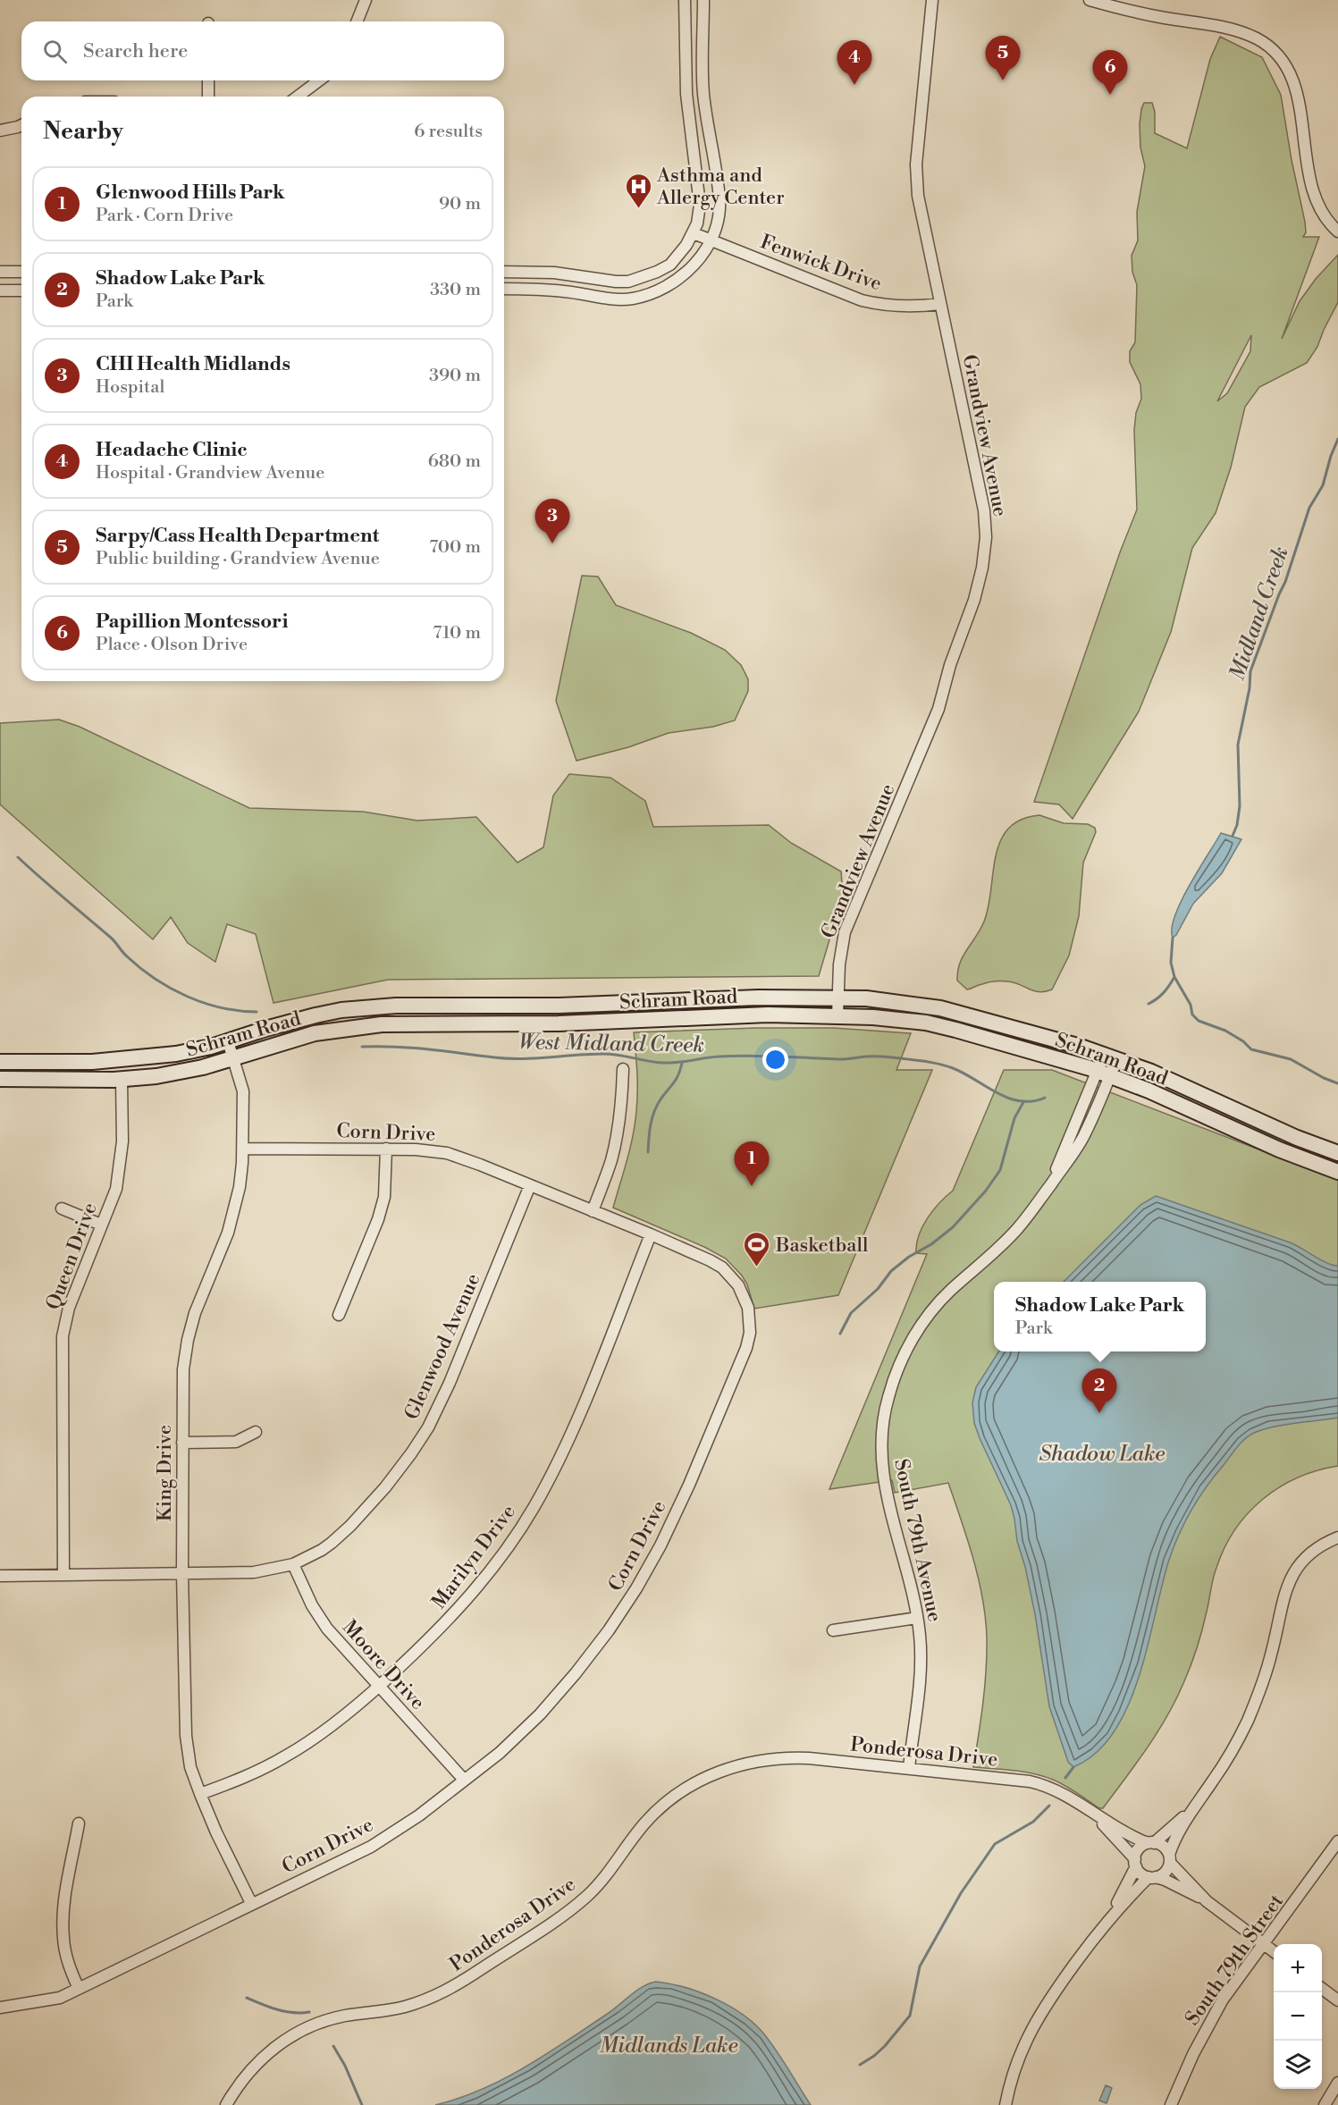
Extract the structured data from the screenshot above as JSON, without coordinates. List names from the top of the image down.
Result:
{
  "streets": {
    "main road": ["Schram Road"],
    "street": [
      "Fenwick Drive",
      "Grandview Avenue",
      "Corn Drive",
      "Queen Drive",
      "Glenwood Avenue",
      "King Drive",
      "South 79th Avenue",
      "Marilyn Drive",
      "Moore Drive",
      "Ponderosa Drive",
      "South 79th Street"
    ]
  },
  "crossings": [
    ["Fenwick Drive", "Grandview Avenue"],
    ["Grandview Avenue", "Schram Road"],
    ["Schram Road", "Queen Drive"],
    ["Schram Road", "King Drive"],
    ["Schram Road", "South 79th Avenue"],
    ["Corn Drive", "Glenwood Avenue"],
    ["Corn Drive", "King Drive"],
    ["Corn Drive", "Marilyn Drive"],
    ["Corn Drive", "Moore Drive"],
    ["Queen Drive", "Glenwood Avenue"],
    ["Glenwood Avenue", "King Drive"],
    ["Glenwood Avenue", "Moore Drive"],
    ["King Drive", "Marilyn Drive"],
    ["South 79th Avenue", "Ponderosa Drive"],
    ["Marilyn Drive", "Moore Drive"]
  ],
  "water": [
    "Midland Creek",
    "West Midland Creek",
    "Shadow Lake",
    "Midlands Lake"
  ],
  "places": {
    "hospital": ["Asthma and Allergy Center"],
    "sports": ["Basketball"]
  },
  "page": {
    "search": "Search here",
    "pins": [
      "5",
      "4",
      "6",
      "3",
      "1",
      "2"
    ],
    "heading": ["Nearby", "6 results"],
    "list": [
      {
        "mark": "1",
        "name": "Glenwood Hills Park",
        "note": "Park · Corn Drive",
        "value": "90 m"
      },
      {
        "mark": "2",
        "name": "Shadow Lake Park",
        "note": "Park",
        "value": "330 m"
      },
      {
        "mark": "3",
        "name": "CHI Health Midlands",
        "note": "Hospital",
        "value": "390 m"
      },
      {
        "mark": "4",
        "name": "Headache Clinic",
        "note": "Hospital · Grandview Avenue",
        "value": "680 m"
      },
      {
        "mark": "5",
        "name": "Sarpy/Cass Health Department",
        "note": "Public building · Grandview Avenue",
        "value": "700 m"
      },
      {
        "mark": "6",
        "name": "Papillion Montessori",
        "note": "Place · Olson Drive",
        "value": "710 m"
      }
    ],
    "popup": ["Shadow Lake Park", "Park"],
    "map_buttons": ["+", "−"]
  }
}
